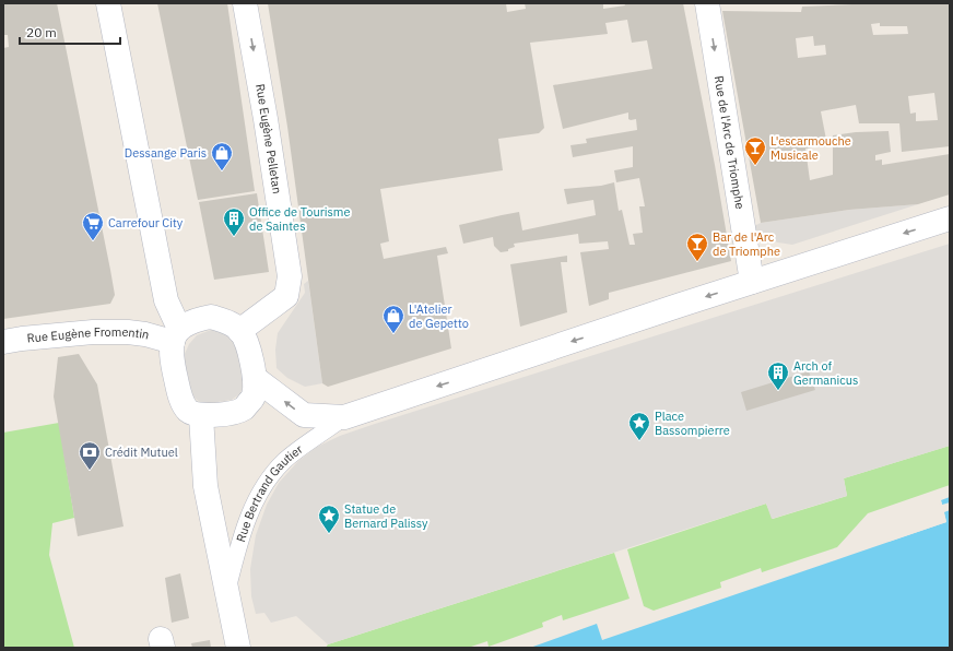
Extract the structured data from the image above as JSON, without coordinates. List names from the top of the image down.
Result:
{
  "streets": {
    "street": ["Rue Eugène Pelletan", "Rue de l'Arc de Triomphe", "Rue Eugène Fromentin"],
    "lane": ["Rue Bertrand Gautier"]
  },
  "crossings": [
    ["Rue Eugène Pelletan", "Rue Eugène Fromentin"]
  ],
  "one_way": ["Rue de l'Arc de Triomphe"],
  "places": {
    "bar": ["L'escarmouche Musicale", "Bar de l'Arc de Triomphe"],
    "shop": ["Dessange Paris", "L'Atelier de Gepetto"],
    "building": ["Office de Tourisme de Saintes", "Arch of Germanicus"],
    "supermarket": ["Carrefour City"],
    "place": ["Place Bassompierre", "Statue de Bernard Palissy"],
    "bank": ["Crédit Mutuel"]
  },
  "scale_bar": "20 m"
}
